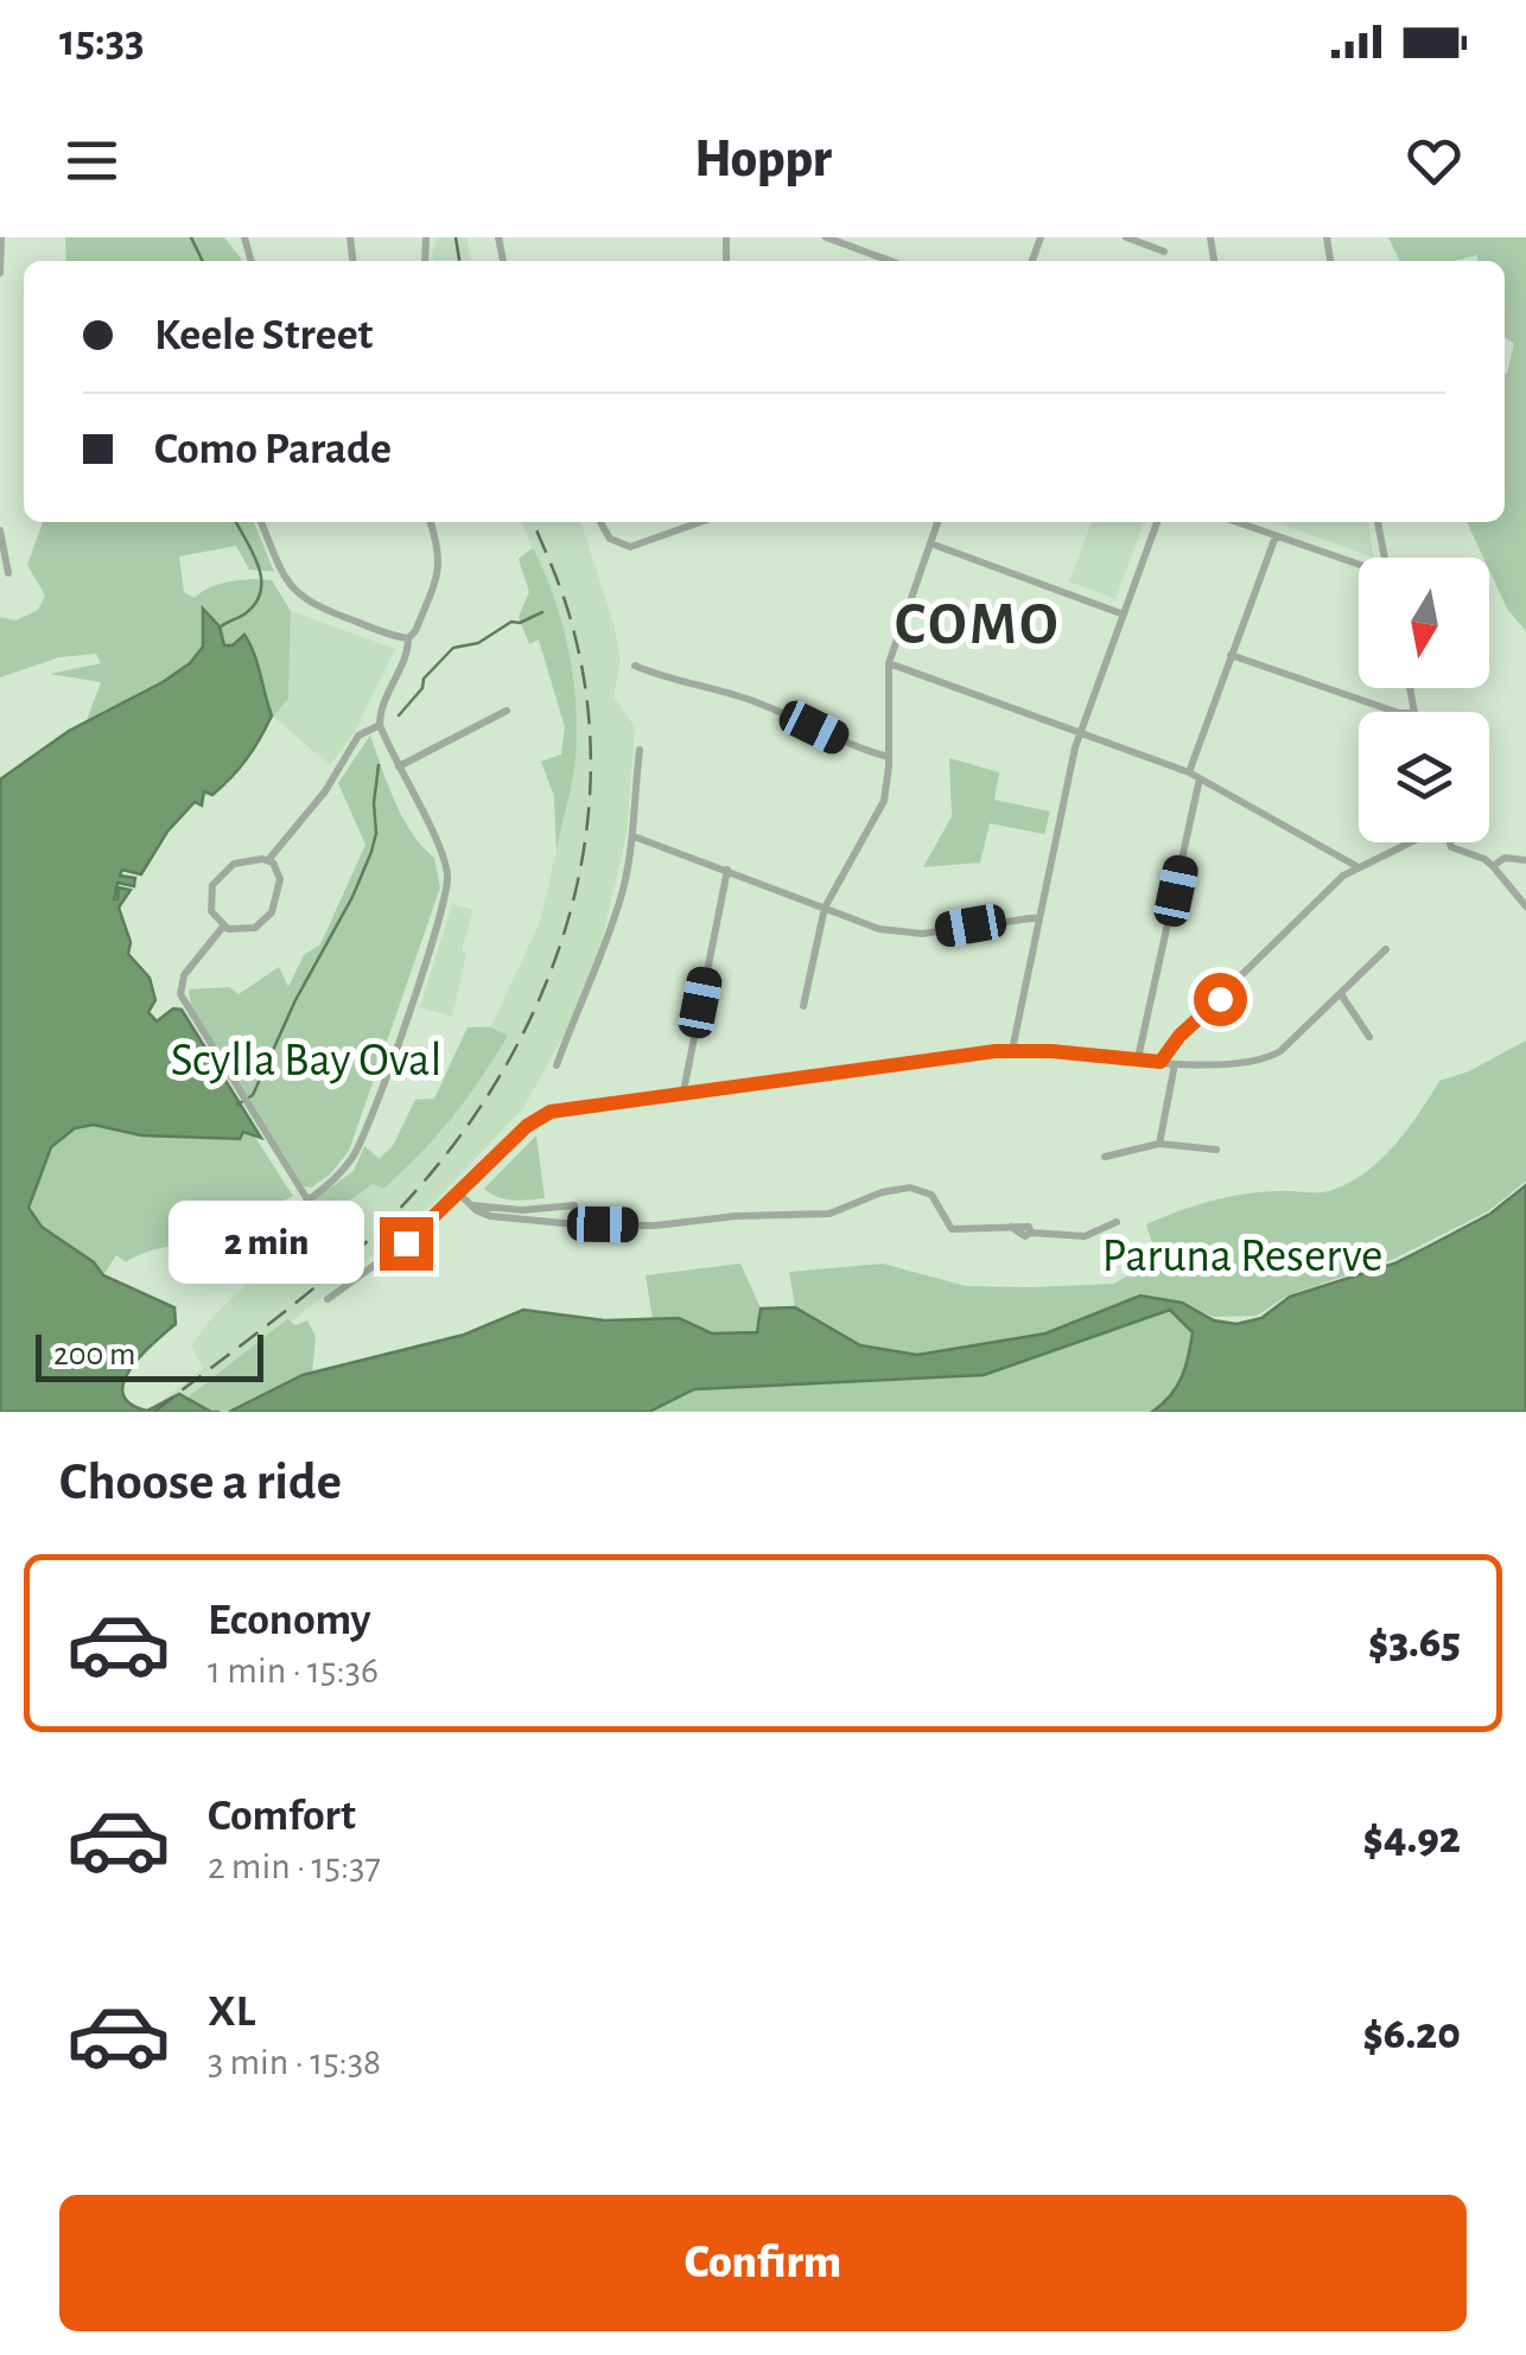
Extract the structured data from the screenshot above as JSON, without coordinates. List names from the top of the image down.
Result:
{
  "districts": ["COMO"],
  "parks": ["Scylla Bay Oval", "Paruna Reserve"],
  "scale_bar": "200 m",
  "north": "bottom",
  "page": {
    "status": "15:33",
    "header": "Hoppr",
    "banner": ["Keele Street", "Como Parade"],
    "bubble": "2 min",
    "scale": "200 m",
    "heading": "Choose a ride",
    "list": [
      {
        "name": "Economy",
        "note": "1 min · 15:36",
        "value": "$3.65"
      },
      {
        "name": "Comfort",
        "note": "2 min · 15:37",
        "value": "$4.92"
      },
      {
        "name": "XL",
        "note": "3 min · 15:38",
        "value": "$6.20"
      }
    ],
    "buttons": "Confirm"
  }
}
